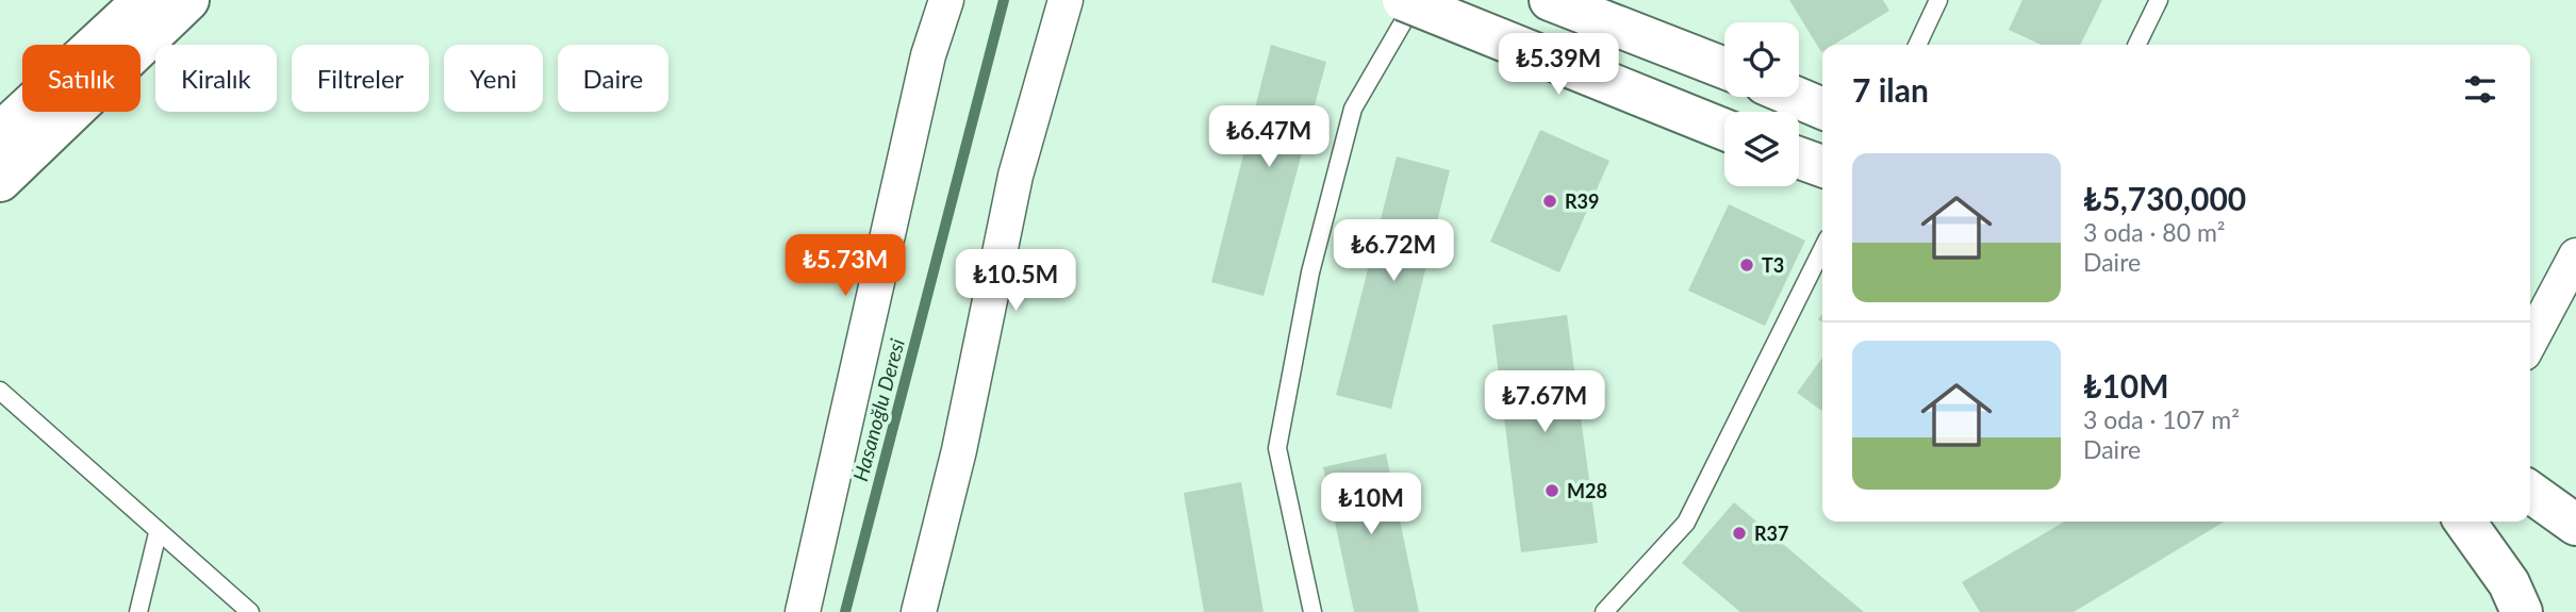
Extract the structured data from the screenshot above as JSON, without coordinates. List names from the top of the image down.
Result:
{
  "water": ["Hasanoğlu Deresi"],
  "places": [
    "R39",
    "T3",
    "M28",
    "R37"
  ],
  "page": {
    "price": [
      "₺5.39M",
      "₺6.47M",
      "₺6.72M",
      "₺5.73M",
      "₺10.5M",
      "₺7.67M",
      "₺10M"
    ],
    "chip": [
      "Satılık",
      "Kiralık",
      "Filtreler",
      "Yeni",
      "Daire"
    ],
    "heading": "7 ilan",
    "list": [
      {
        "name": "₺5,730,000",
        "note": "3 oda · 80 m² · Daire"
      },
      {
        "name": "₺10M",
        "note": "3 oda · 107 m² · Daire"
      }
    ]
  }
}
